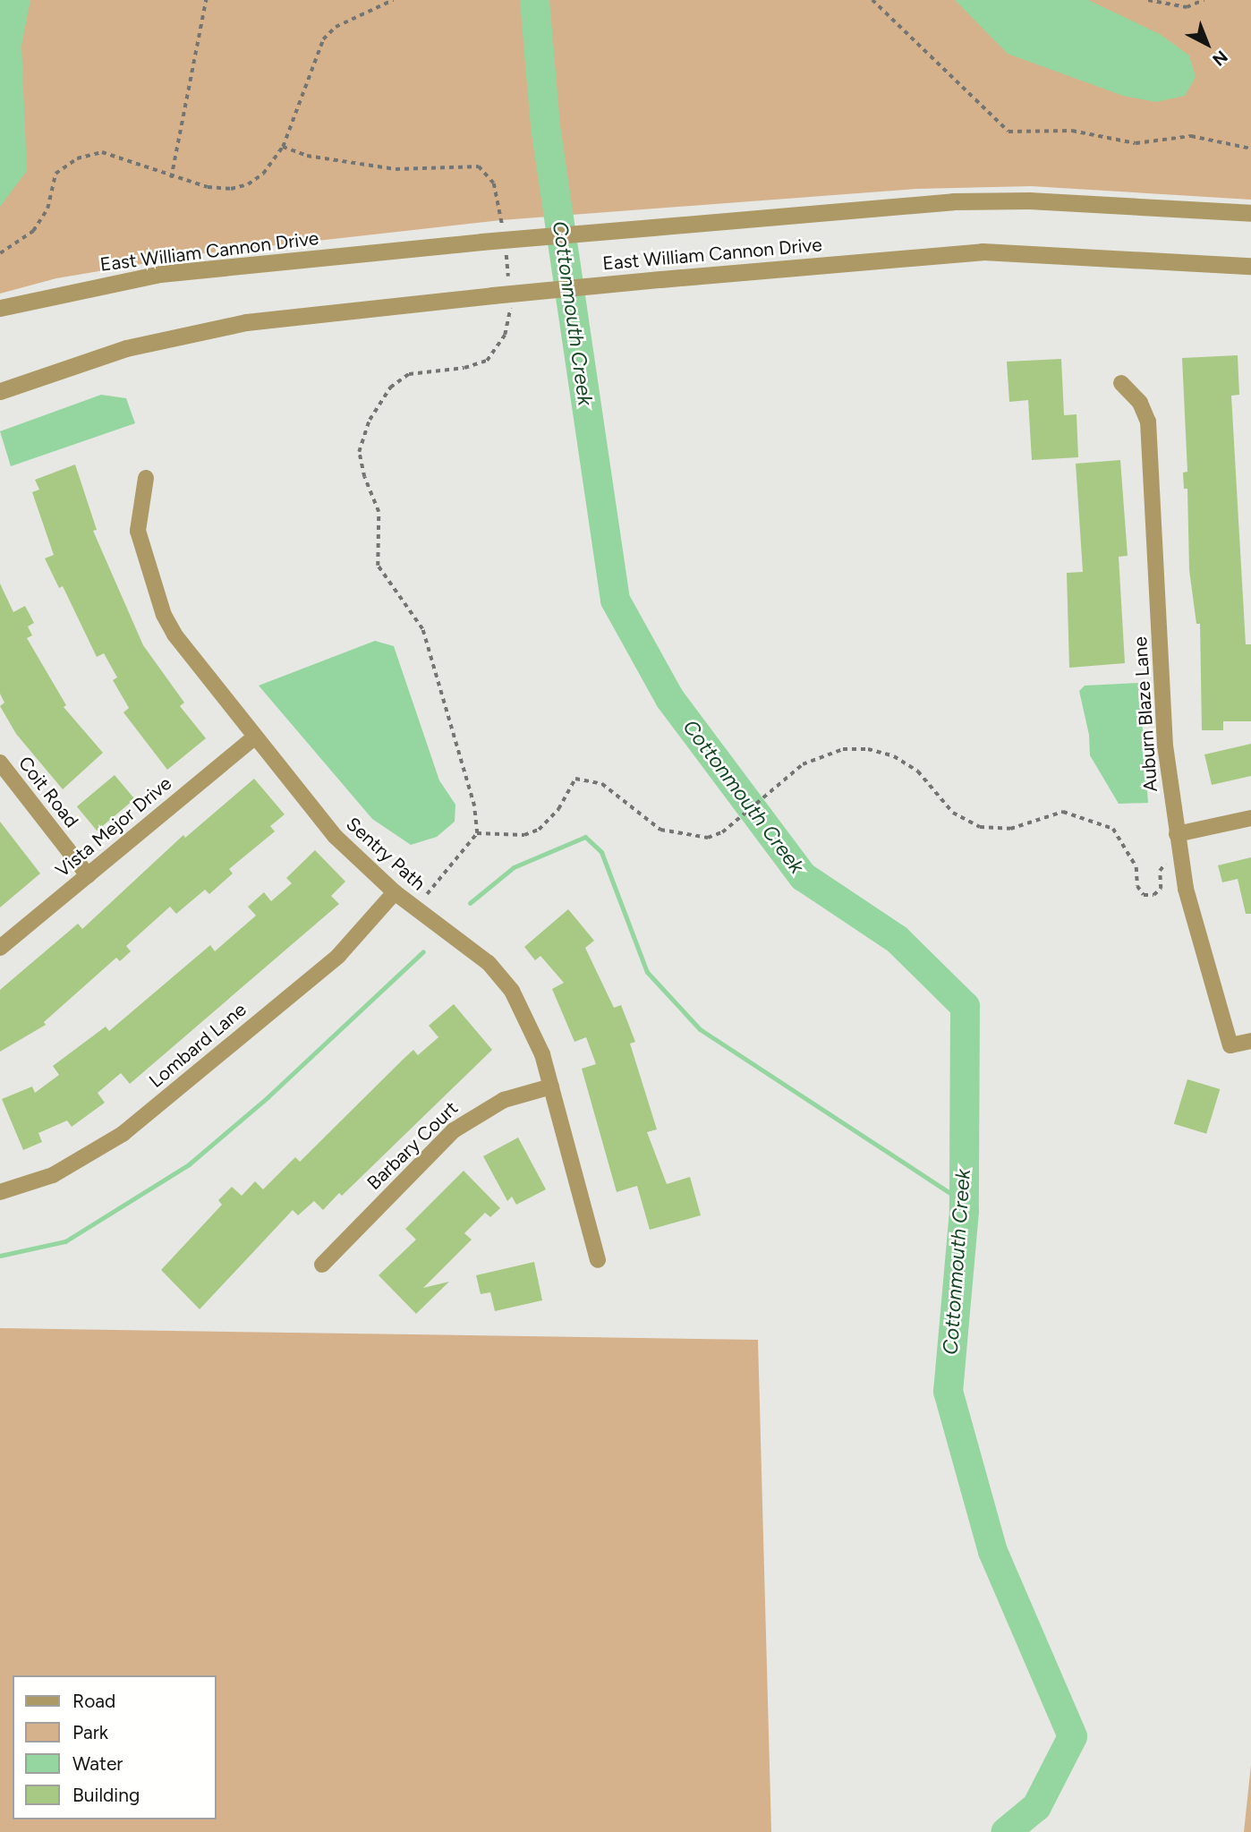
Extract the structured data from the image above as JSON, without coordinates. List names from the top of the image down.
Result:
{
  "streets": {
    "street": [
      "East William Cannon Drive",
      "Auburn Blaze Lane",
      "Coit Road",
      "Vista Mejor Drive",
      "Sentry Path",
      "Lombard Lane",
      "Barbary Court"
    ]
  },
  "crossings": [
    ["Coit Road", "Vista Mejor Drive"],
    ["Vista Mejor Drive", "Sentry Path"],
    ["Sentry Path", "Lombard Lane"],
    ["Sentry Path", "Barbary Court"]
  ],
  "water": ["Cottonmouth Creek"],
  "legend": [
    "Road",
    "Park",
    "Water",
    "Building"
  ],
  "north": "bottom right"
}
